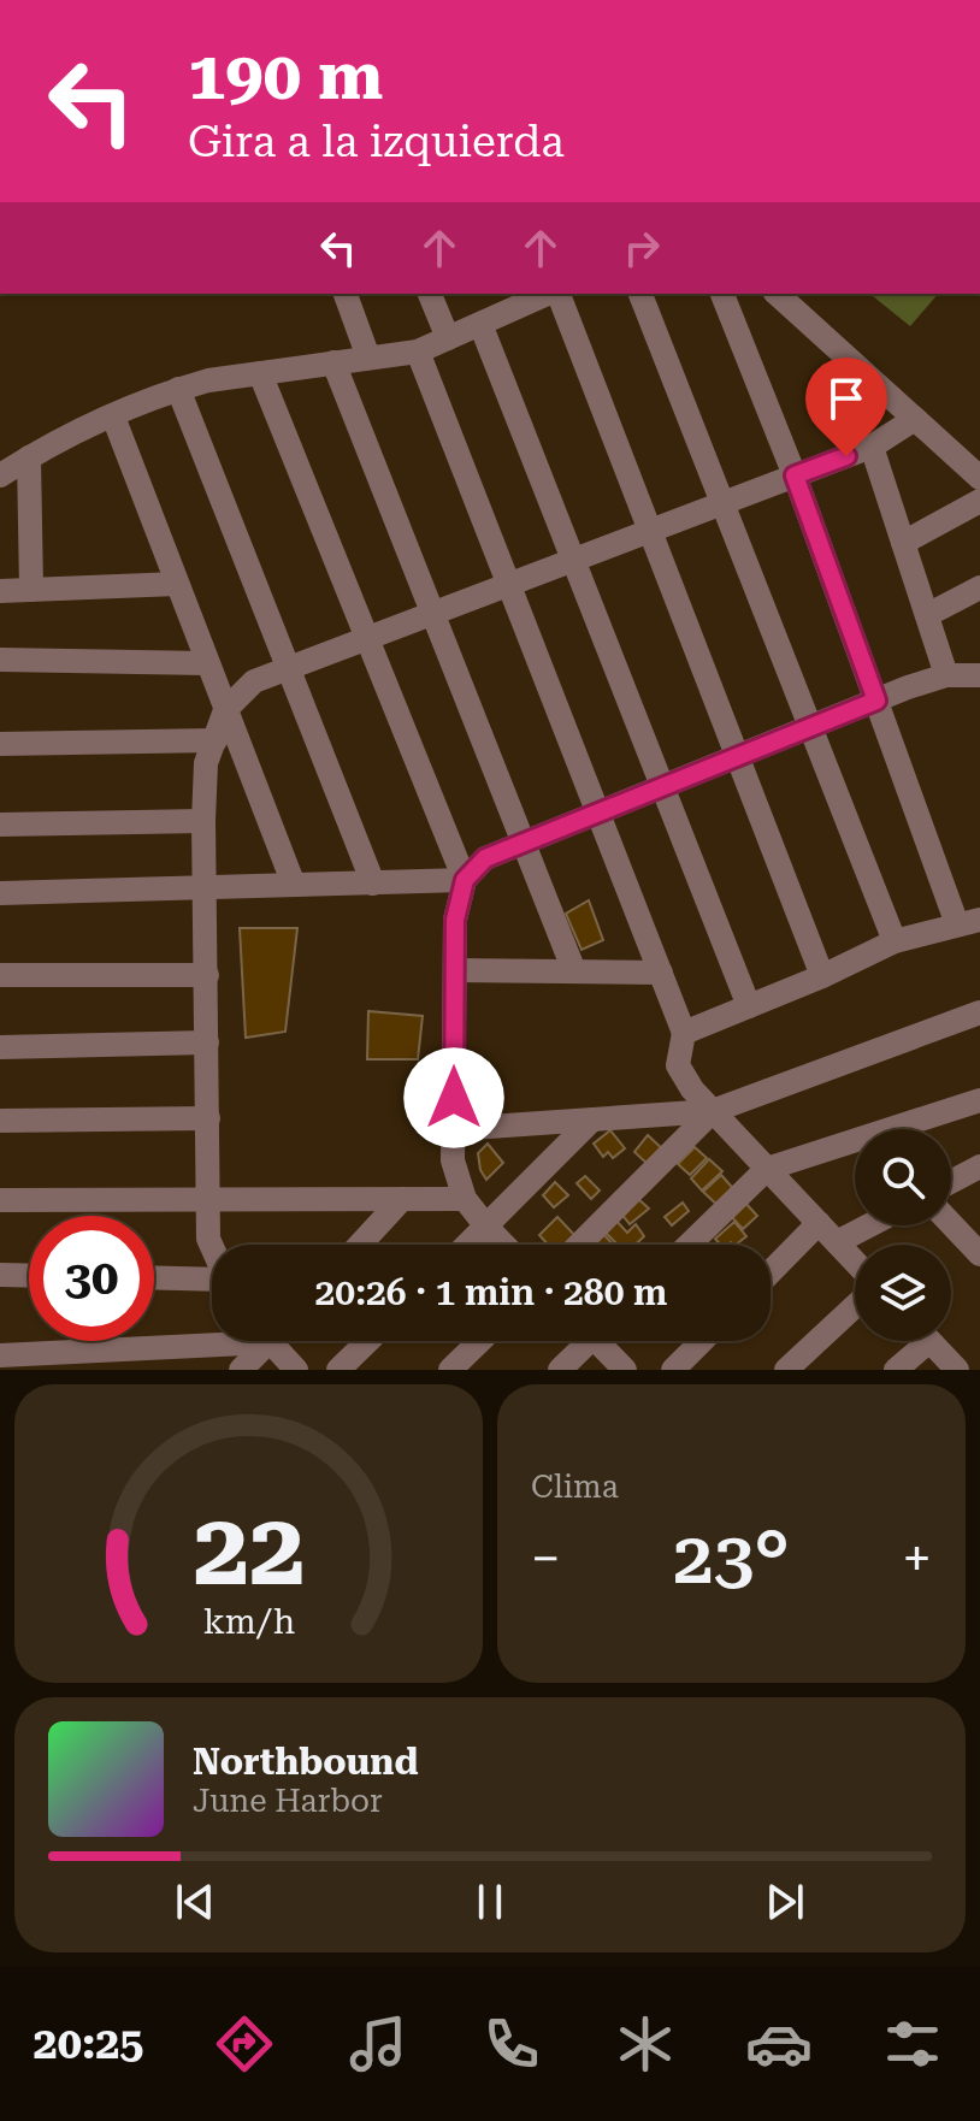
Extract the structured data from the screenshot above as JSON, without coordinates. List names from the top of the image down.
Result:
{
  "page": {
    "turn": ["190 m", "Gira a la izquierda"],
    "limit": "30",
    "trip": "20:26 · 1 min · 280 m",
    "tile": "Clima",
    "heat": ["−", "23°", "+"],
    "song": ["Northbound", "June Harbor"],
    "tabs": "20:25",
    "gauge": ["22", "km/h"]
  }
}
